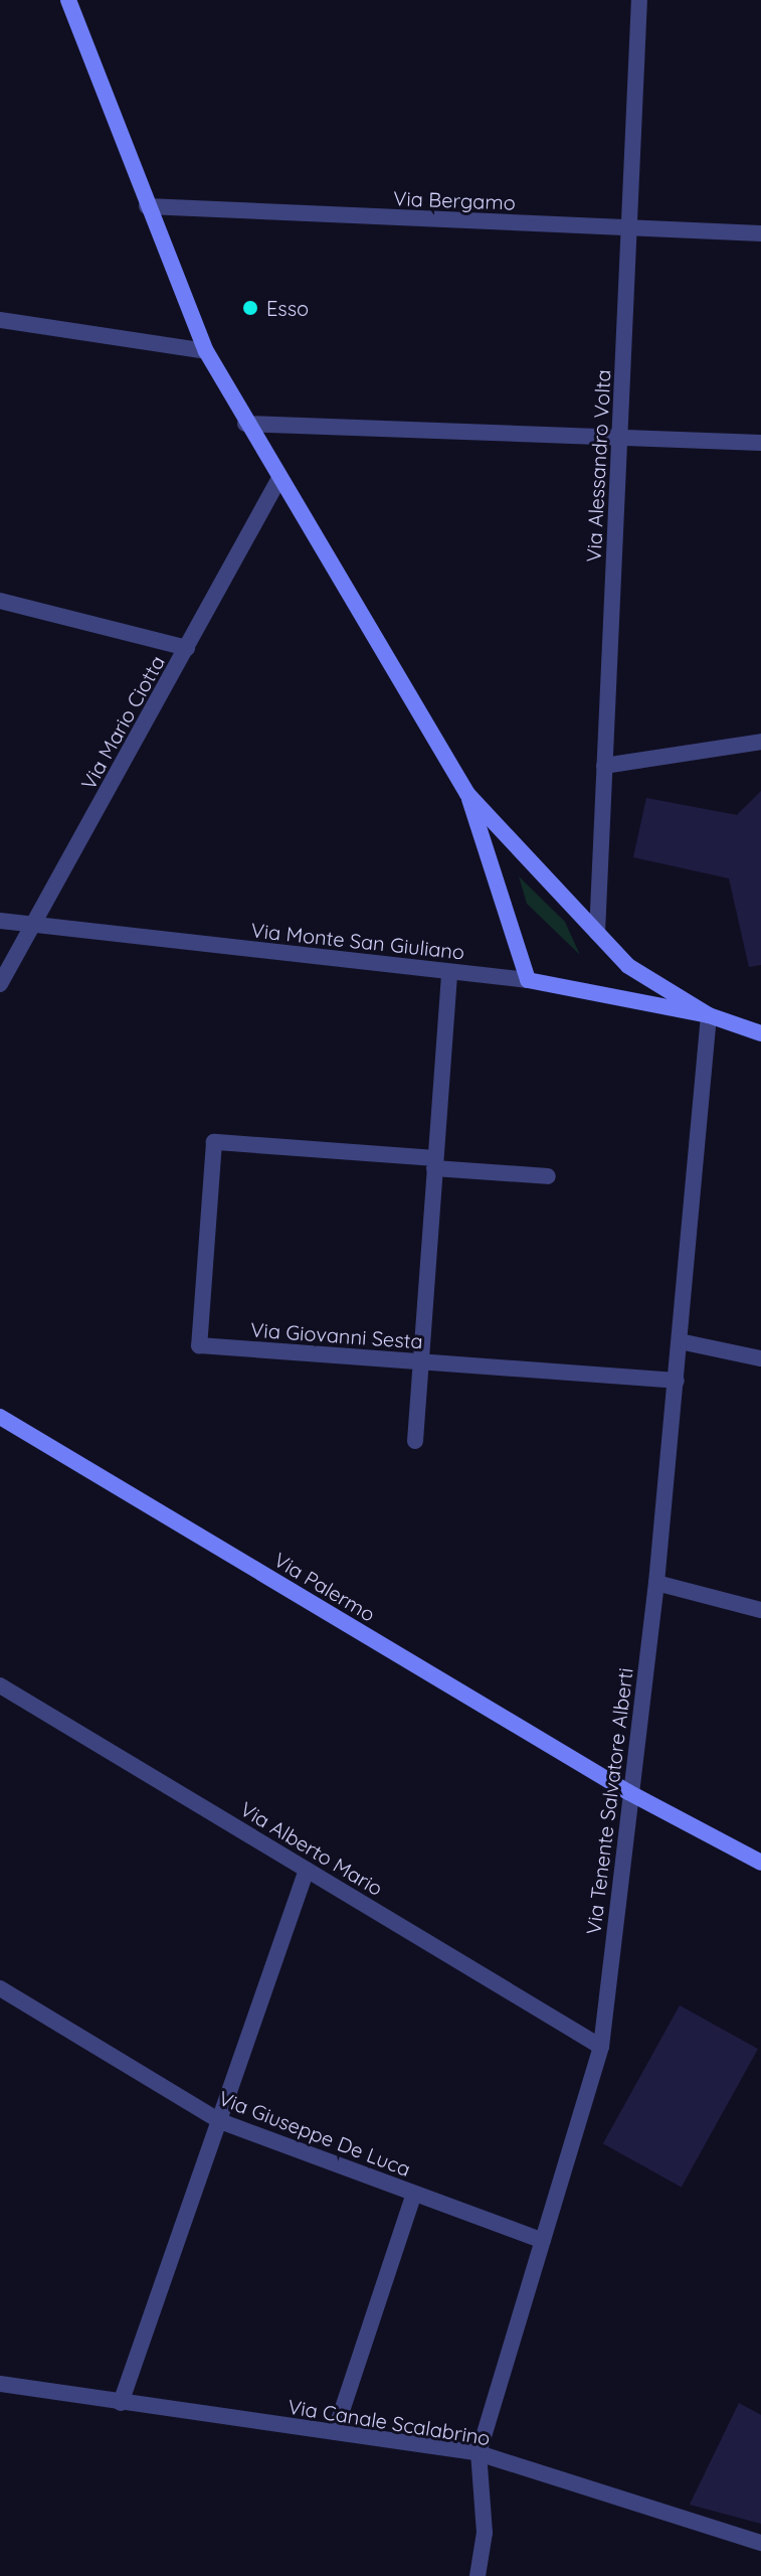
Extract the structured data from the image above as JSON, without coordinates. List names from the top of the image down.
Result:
{
  "streets": {
    "main road": ["Via Monte San Giuliano", "Via Palermo"],
    "street": [
      "Via Bergamo",
      "Via Alessandro Volta",
      "Via Mario Ciotta",
      "Via Giovanni Sesta",
      "Via Tenente Salvatore Alberti",
      "Via Alberto Mario",
      "Via Giuseppe De Luca",
      "Via Canale Scalabrino"
    ]
  },
  "crossings": [
    ["Via Bergamo", "Via Alessandro Volta"],
    ["Via Mario Ciotta", "Via Monte San Giuliano"],
    ["Via Monte San Giuliano", "Via Tenente Salvatore Alberti"],
    ["Via Giovanni Sesta", "Via Tenente Salvatore Alberti"],
    ["Via Palermo", "Via Tenente Salvatore Alberti"],
    ["Via Tenente Salvatore Alberti", "Via Alberto Mario"],
    ["Via Tenente Salvatore Alberti", "Via Giuseppe De Luca"],
    ["Via Tenente Salvatore Alberti", "Via Canale Scalabrino"]
  ],
  "places": ["Esso"]
}
